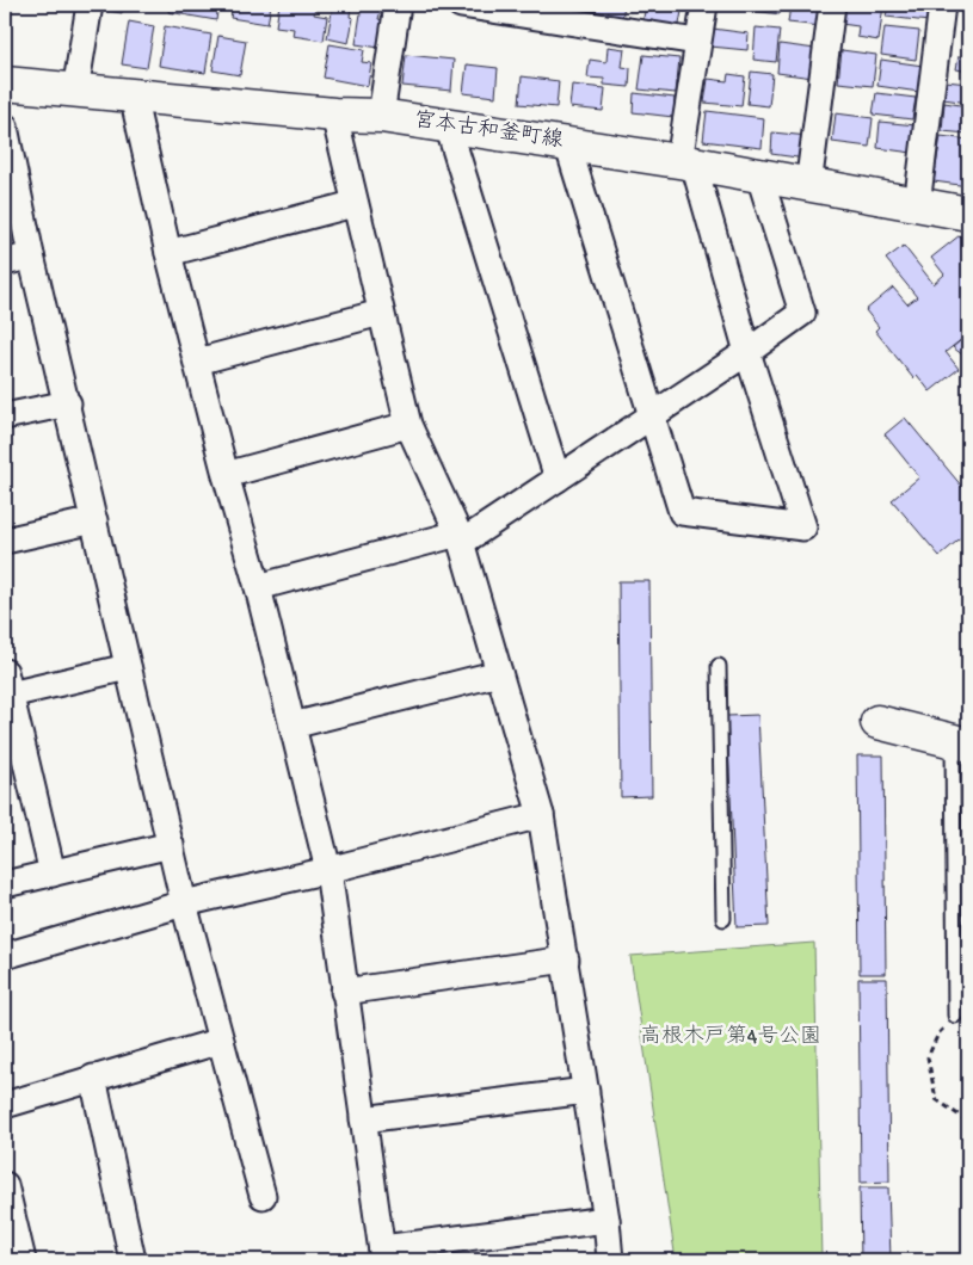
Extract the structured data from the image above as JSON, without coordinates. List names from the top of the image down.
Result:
{
  "streets": {
    "street": ["宮本古和釜町線"]
  },
  "parks": ["高根木戸第4号公園"]
}
